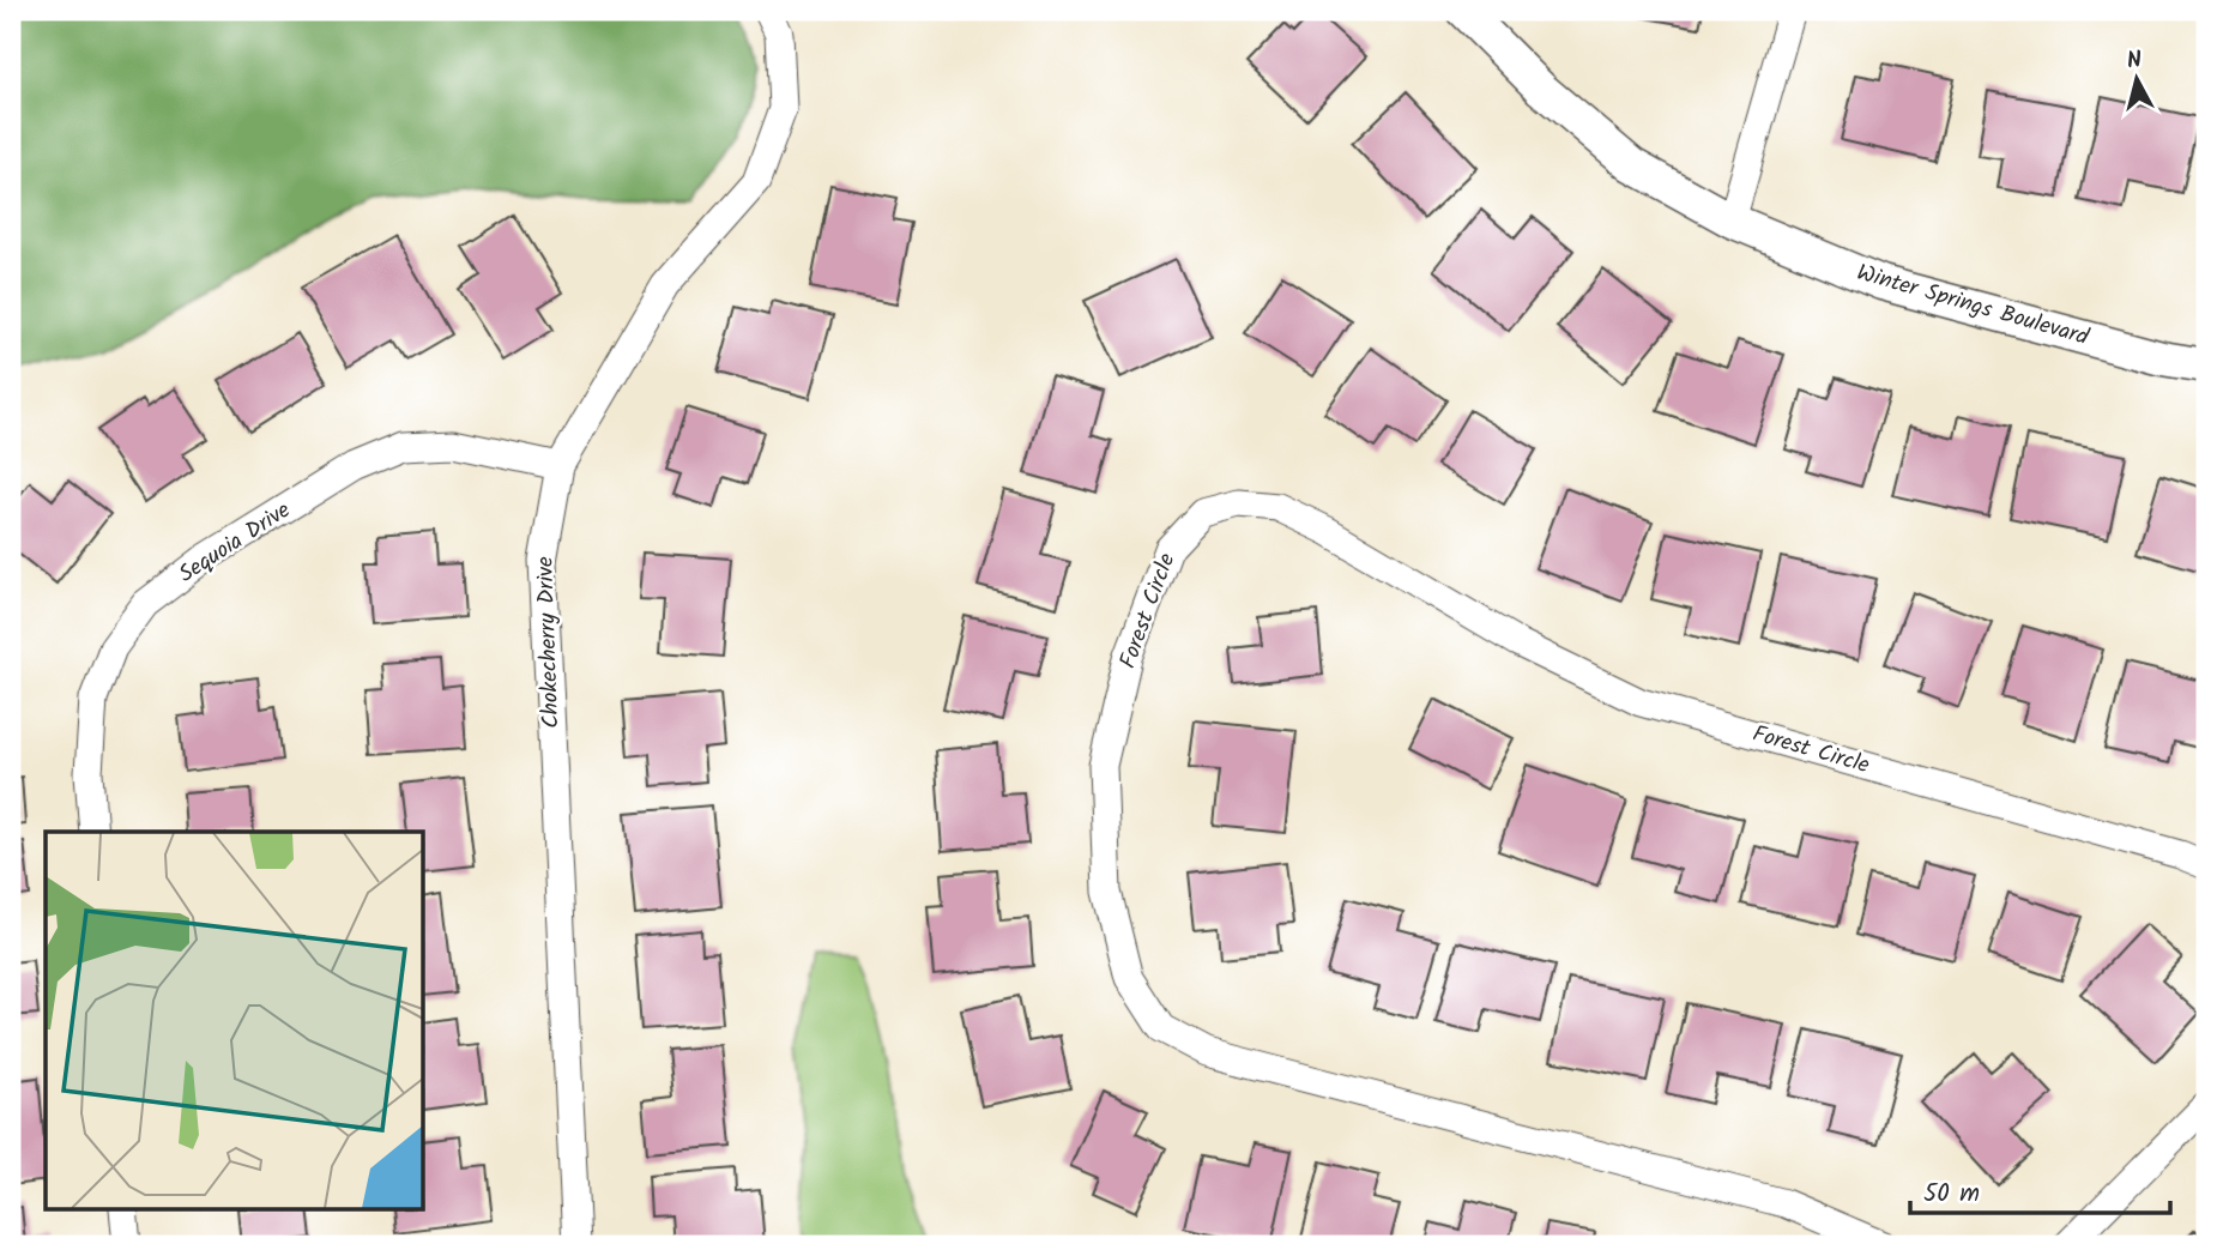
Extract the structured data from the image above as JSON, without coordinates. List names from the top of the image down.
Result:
{
  "streets": {
    "street": [
      "Winter Springs Boulevard",
      "Sequoia Drive",
      "Forest Circle",
      "Chokecherry Drive"
    ]
  },
  "crossings": [
    ["Sequoia Drive", "Chokecherry Drive"]
  ],
  "scale_bar": "50 m",
  "north": "top"
}
